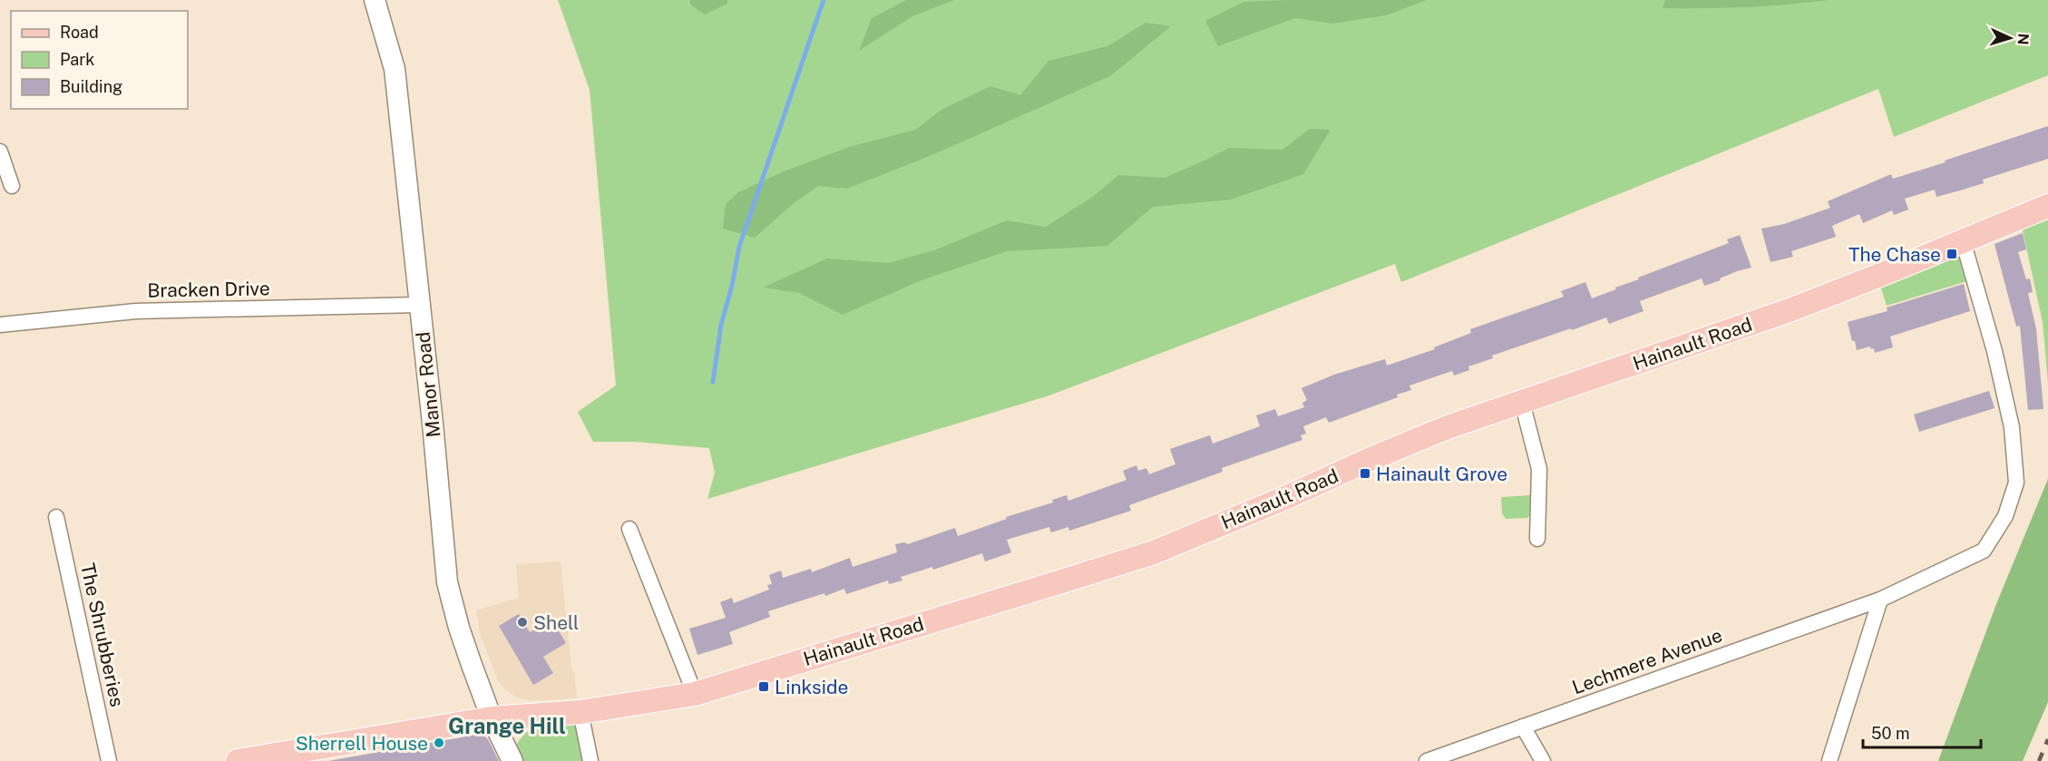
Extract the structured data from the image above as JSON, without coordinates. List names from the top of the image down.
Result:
{
  "streets": {
    "main road": ["Hainault Road", "Manor Road"],
    "street": ["Bracken Drive", "The Shrubberies", "Lechmere Avenue"]
  },
  "crossings": [
    ["Bracken Drive", "Manor Road"],
    ["Hainault Road", "Manor Road"]
  ],
  "districts": ["Grange Hill"],
  "places": {
    "transit": ["The Chase", "Hainault Grove", "Linkside"],
    "other": ["Shell", "Sherrell House"]
  },
  "legend": ["Road", "Park", "Building"],
  "scale_bar": "50 m",
  "north": "right"
}
